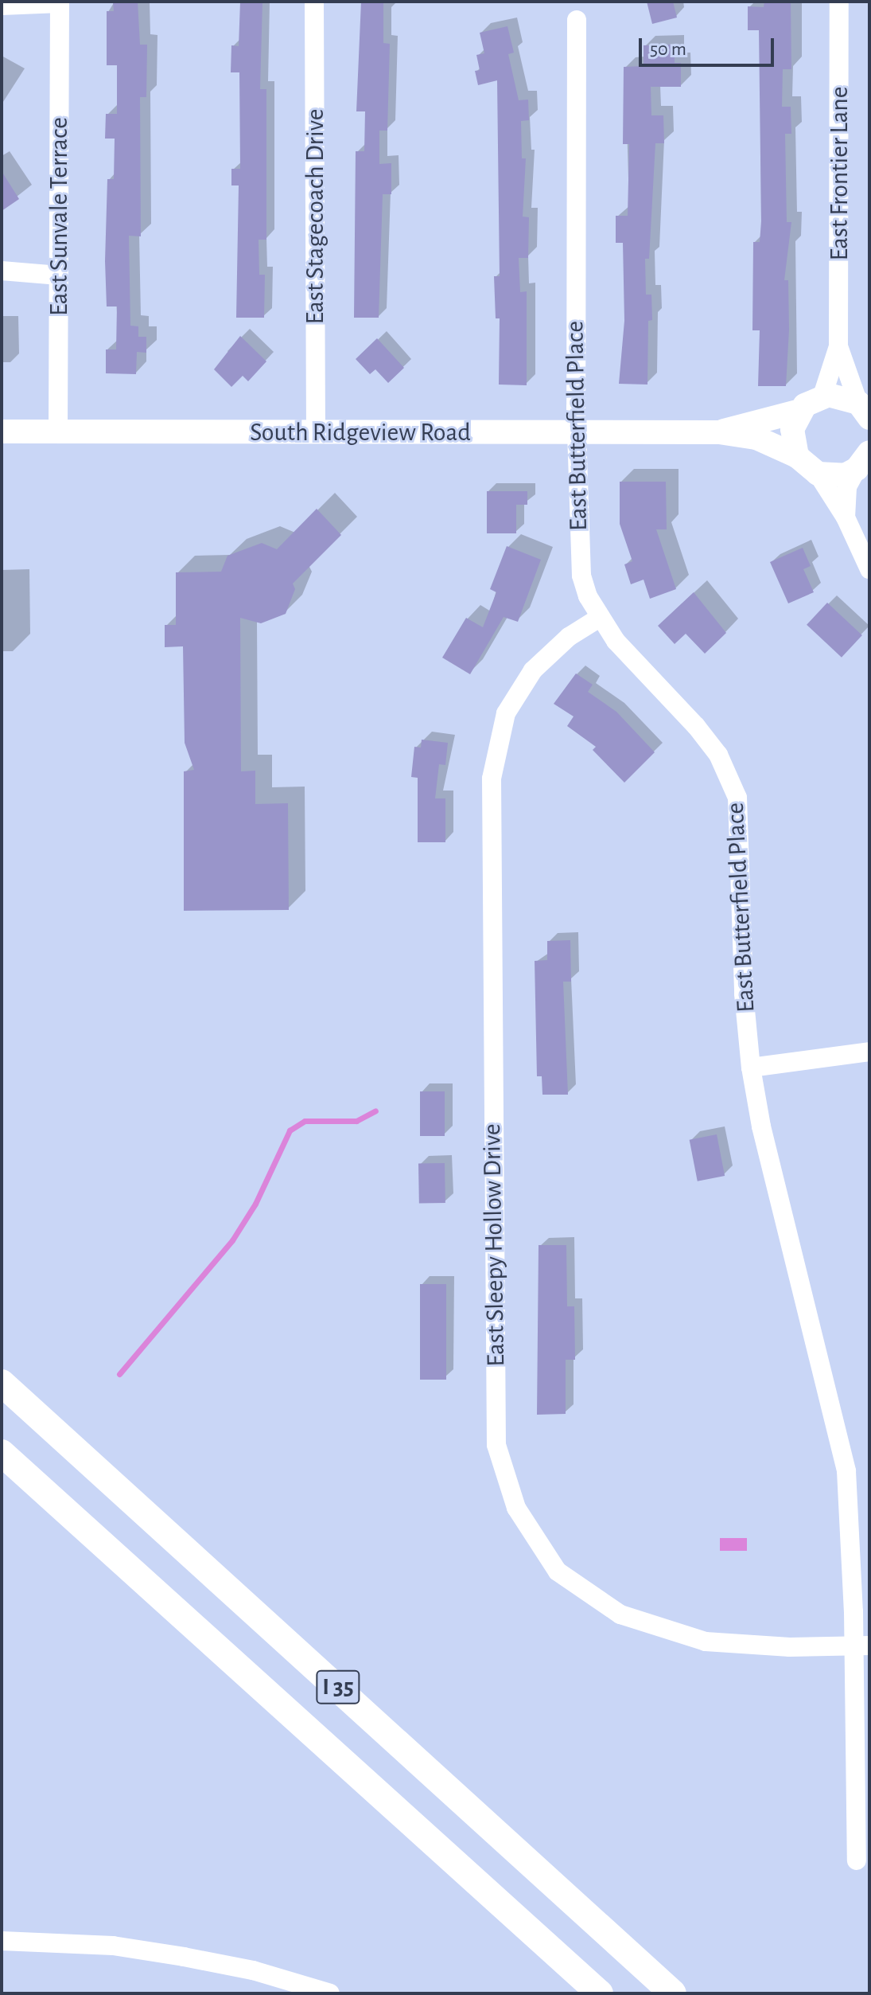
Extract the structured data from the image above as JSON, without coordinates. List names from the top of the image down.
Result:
{
  "streets": {
    "highway": ["I 35"],
    "main road": ["South Ridgeview Road"],
    "street": [
      "East Frontier Lane",
      "East Sunvale Terrace",
      "East Stagecoach Drive",
      "East Butterfield Place",
      "East Sleepy Hollow Drive"
    ]
  },
  "crossings": [
    ["East Sunvale Terrace", "South Ridgeview Road"],
    ["East Stagecoach Drive", "South Ridgeview Road"],
    ["East Butterfield Place", "South Ridgeview Road"],
    ["East Butterfield Place", "East Sleepy Hollow Drive"]
  ],
  "scale_bar": "50 m"
}
